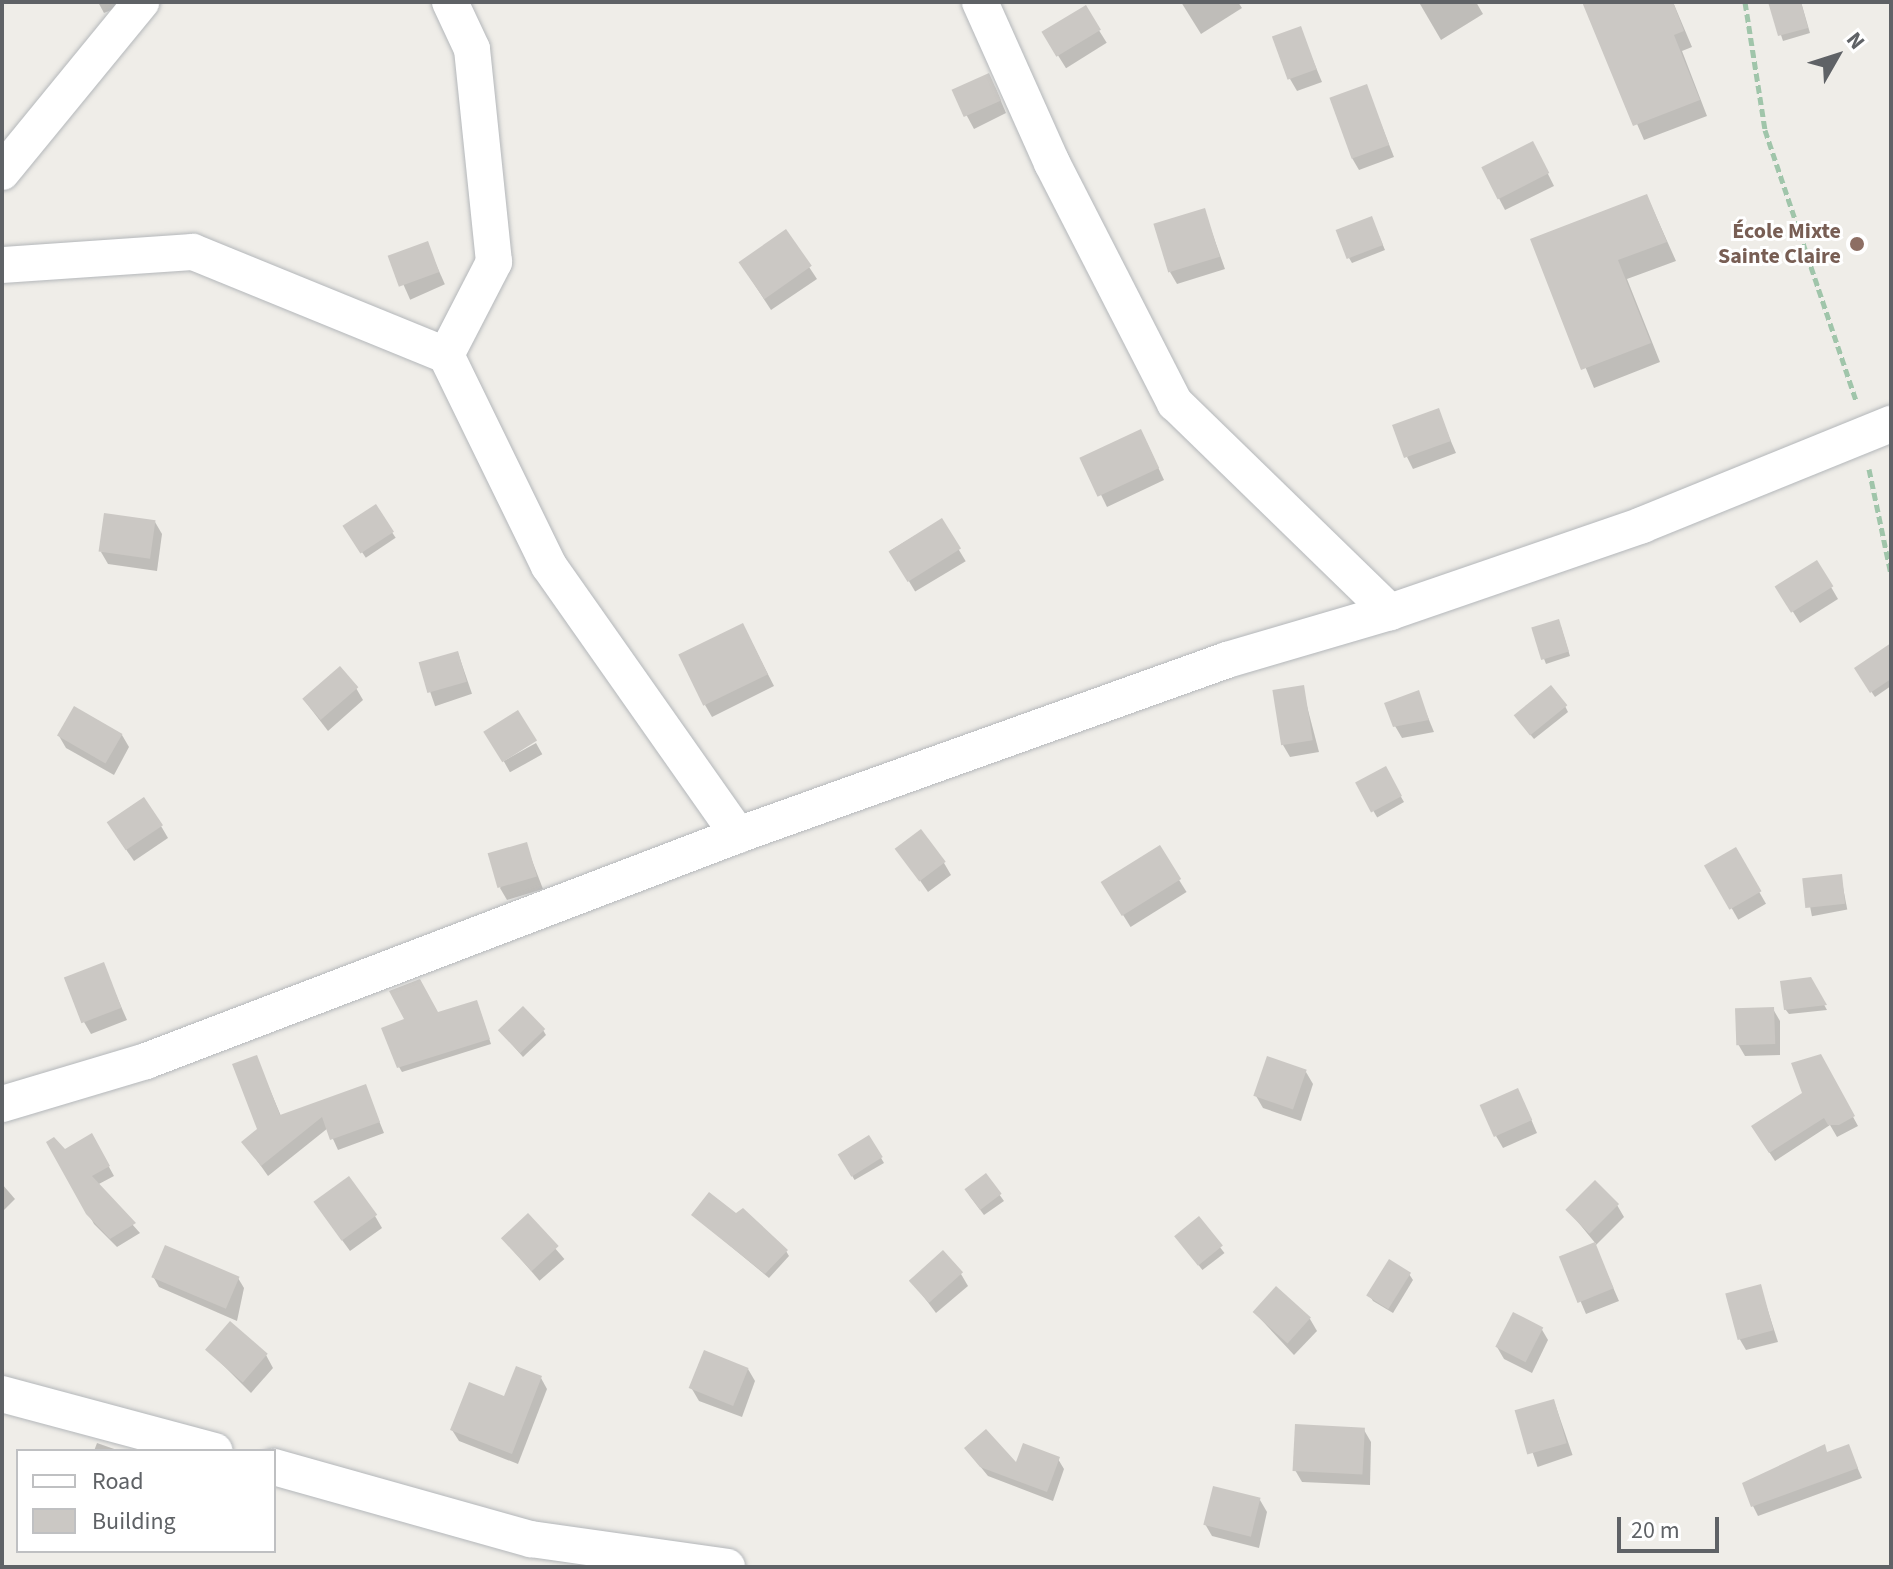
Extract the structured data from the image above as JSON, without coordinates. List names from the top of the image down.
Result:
{
  "places": ["École Mixte Sainte Claire"],
  "legend": ["Road", "Building"],
  "scale_bar": "20 m",
  "north": "top right"
}
